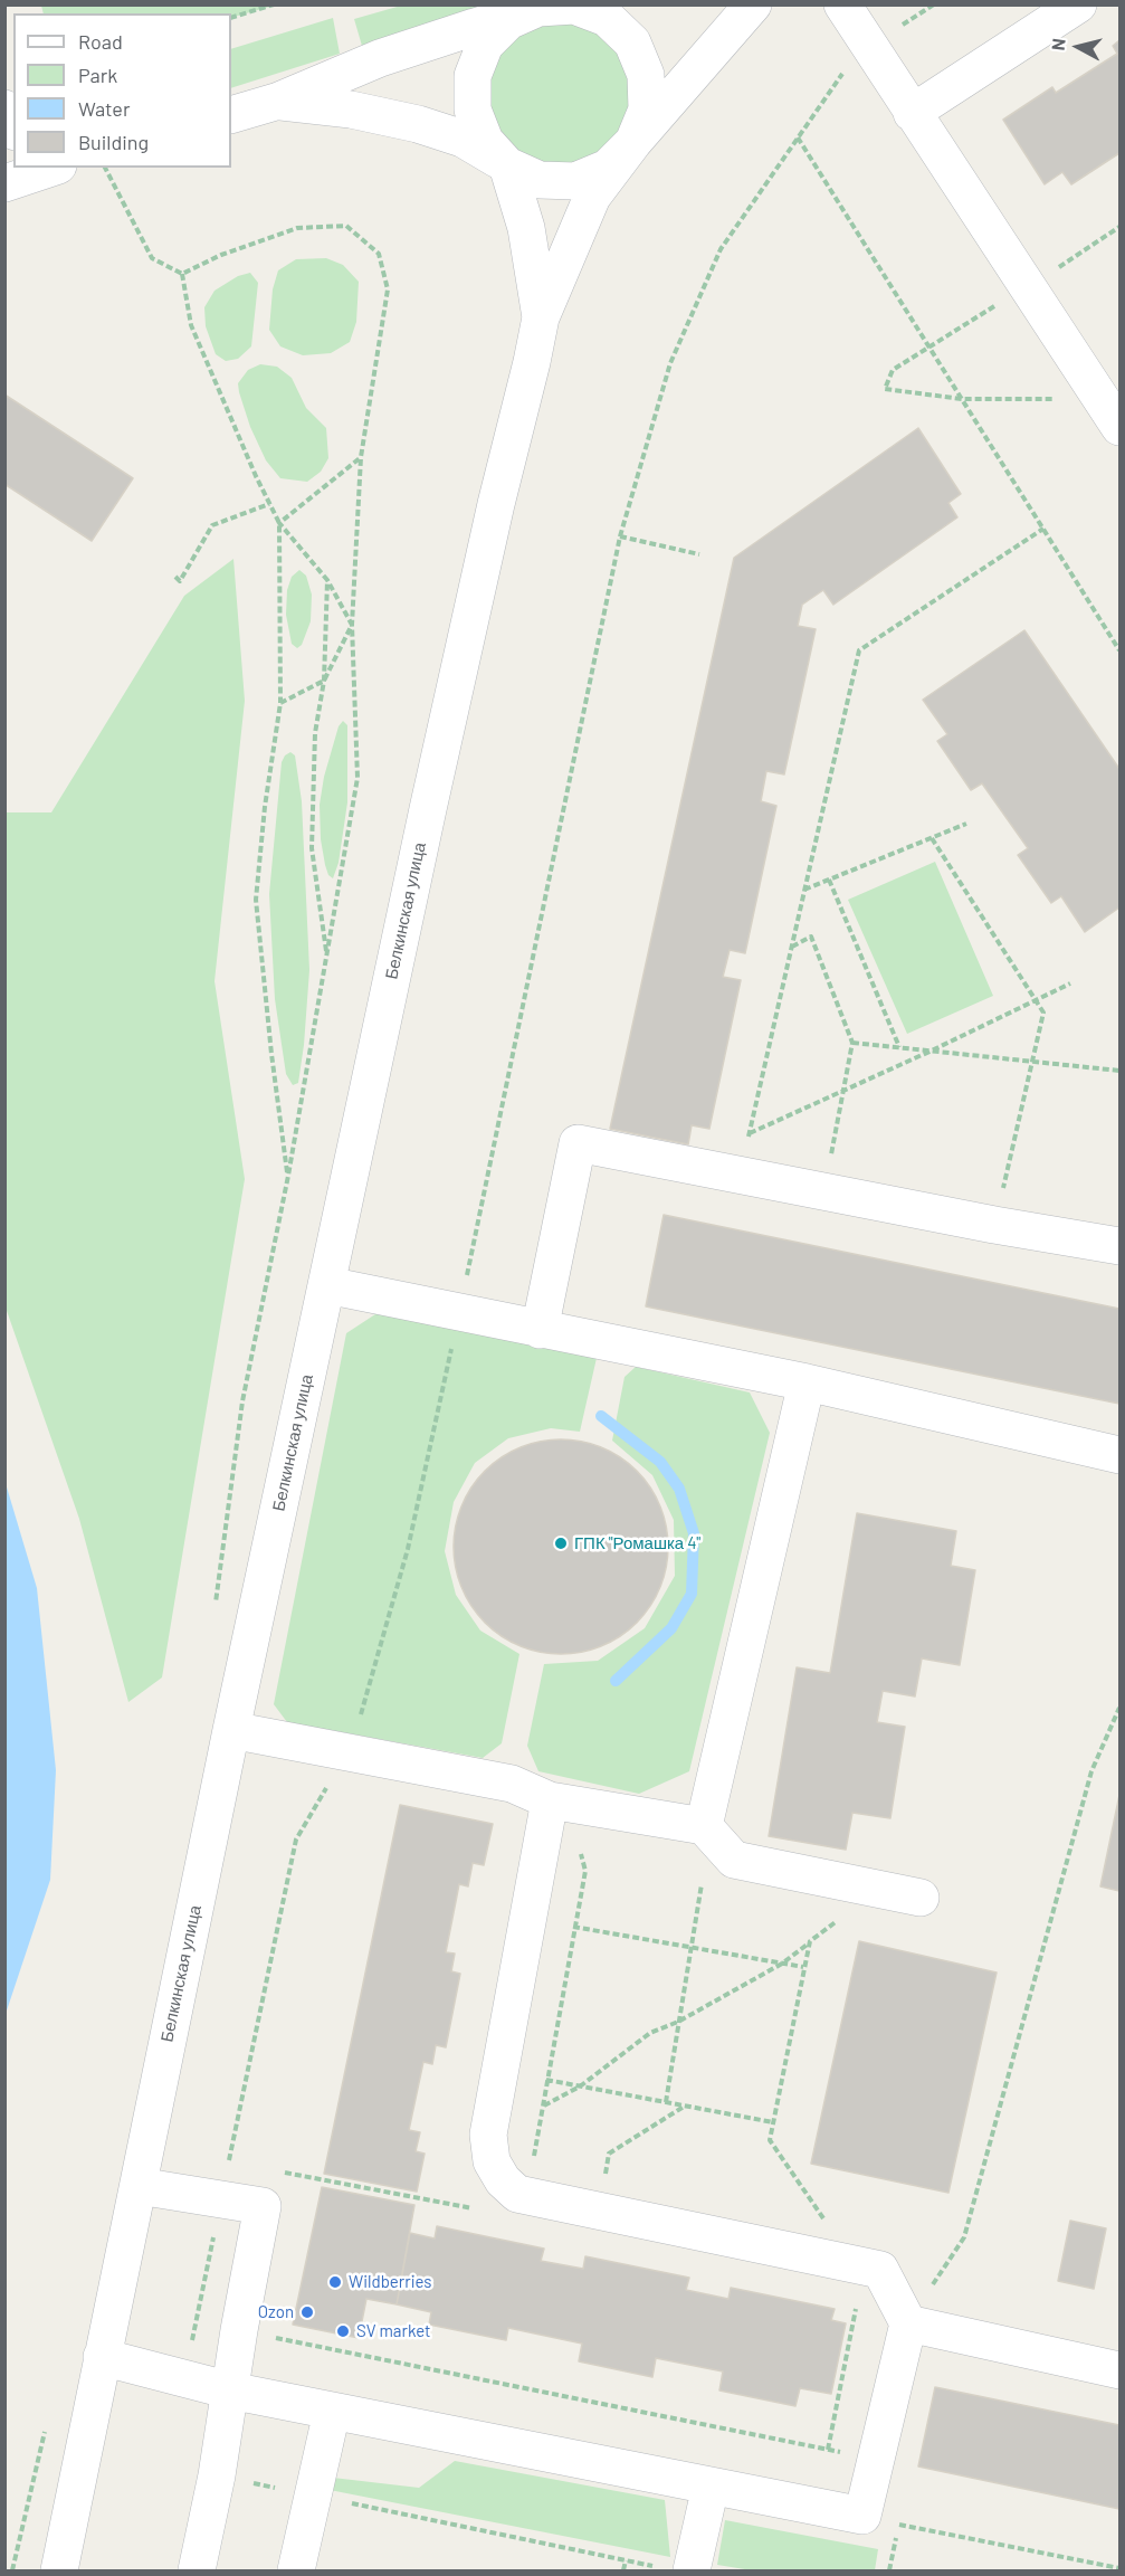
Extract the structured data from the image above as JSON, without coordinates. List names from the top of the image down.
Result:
{
  "streets": {
    "street": ["Белкинская улица"]
  },
  "places": [
    "ГПК \"Ромашка 4\"",
    "Wildberries",
    "Ozon",
    "SV market"
  ],
  "legend": [
    "Road",
    "Park",
    "Water",
    "Building"
  ],
  "north": "left"
}
